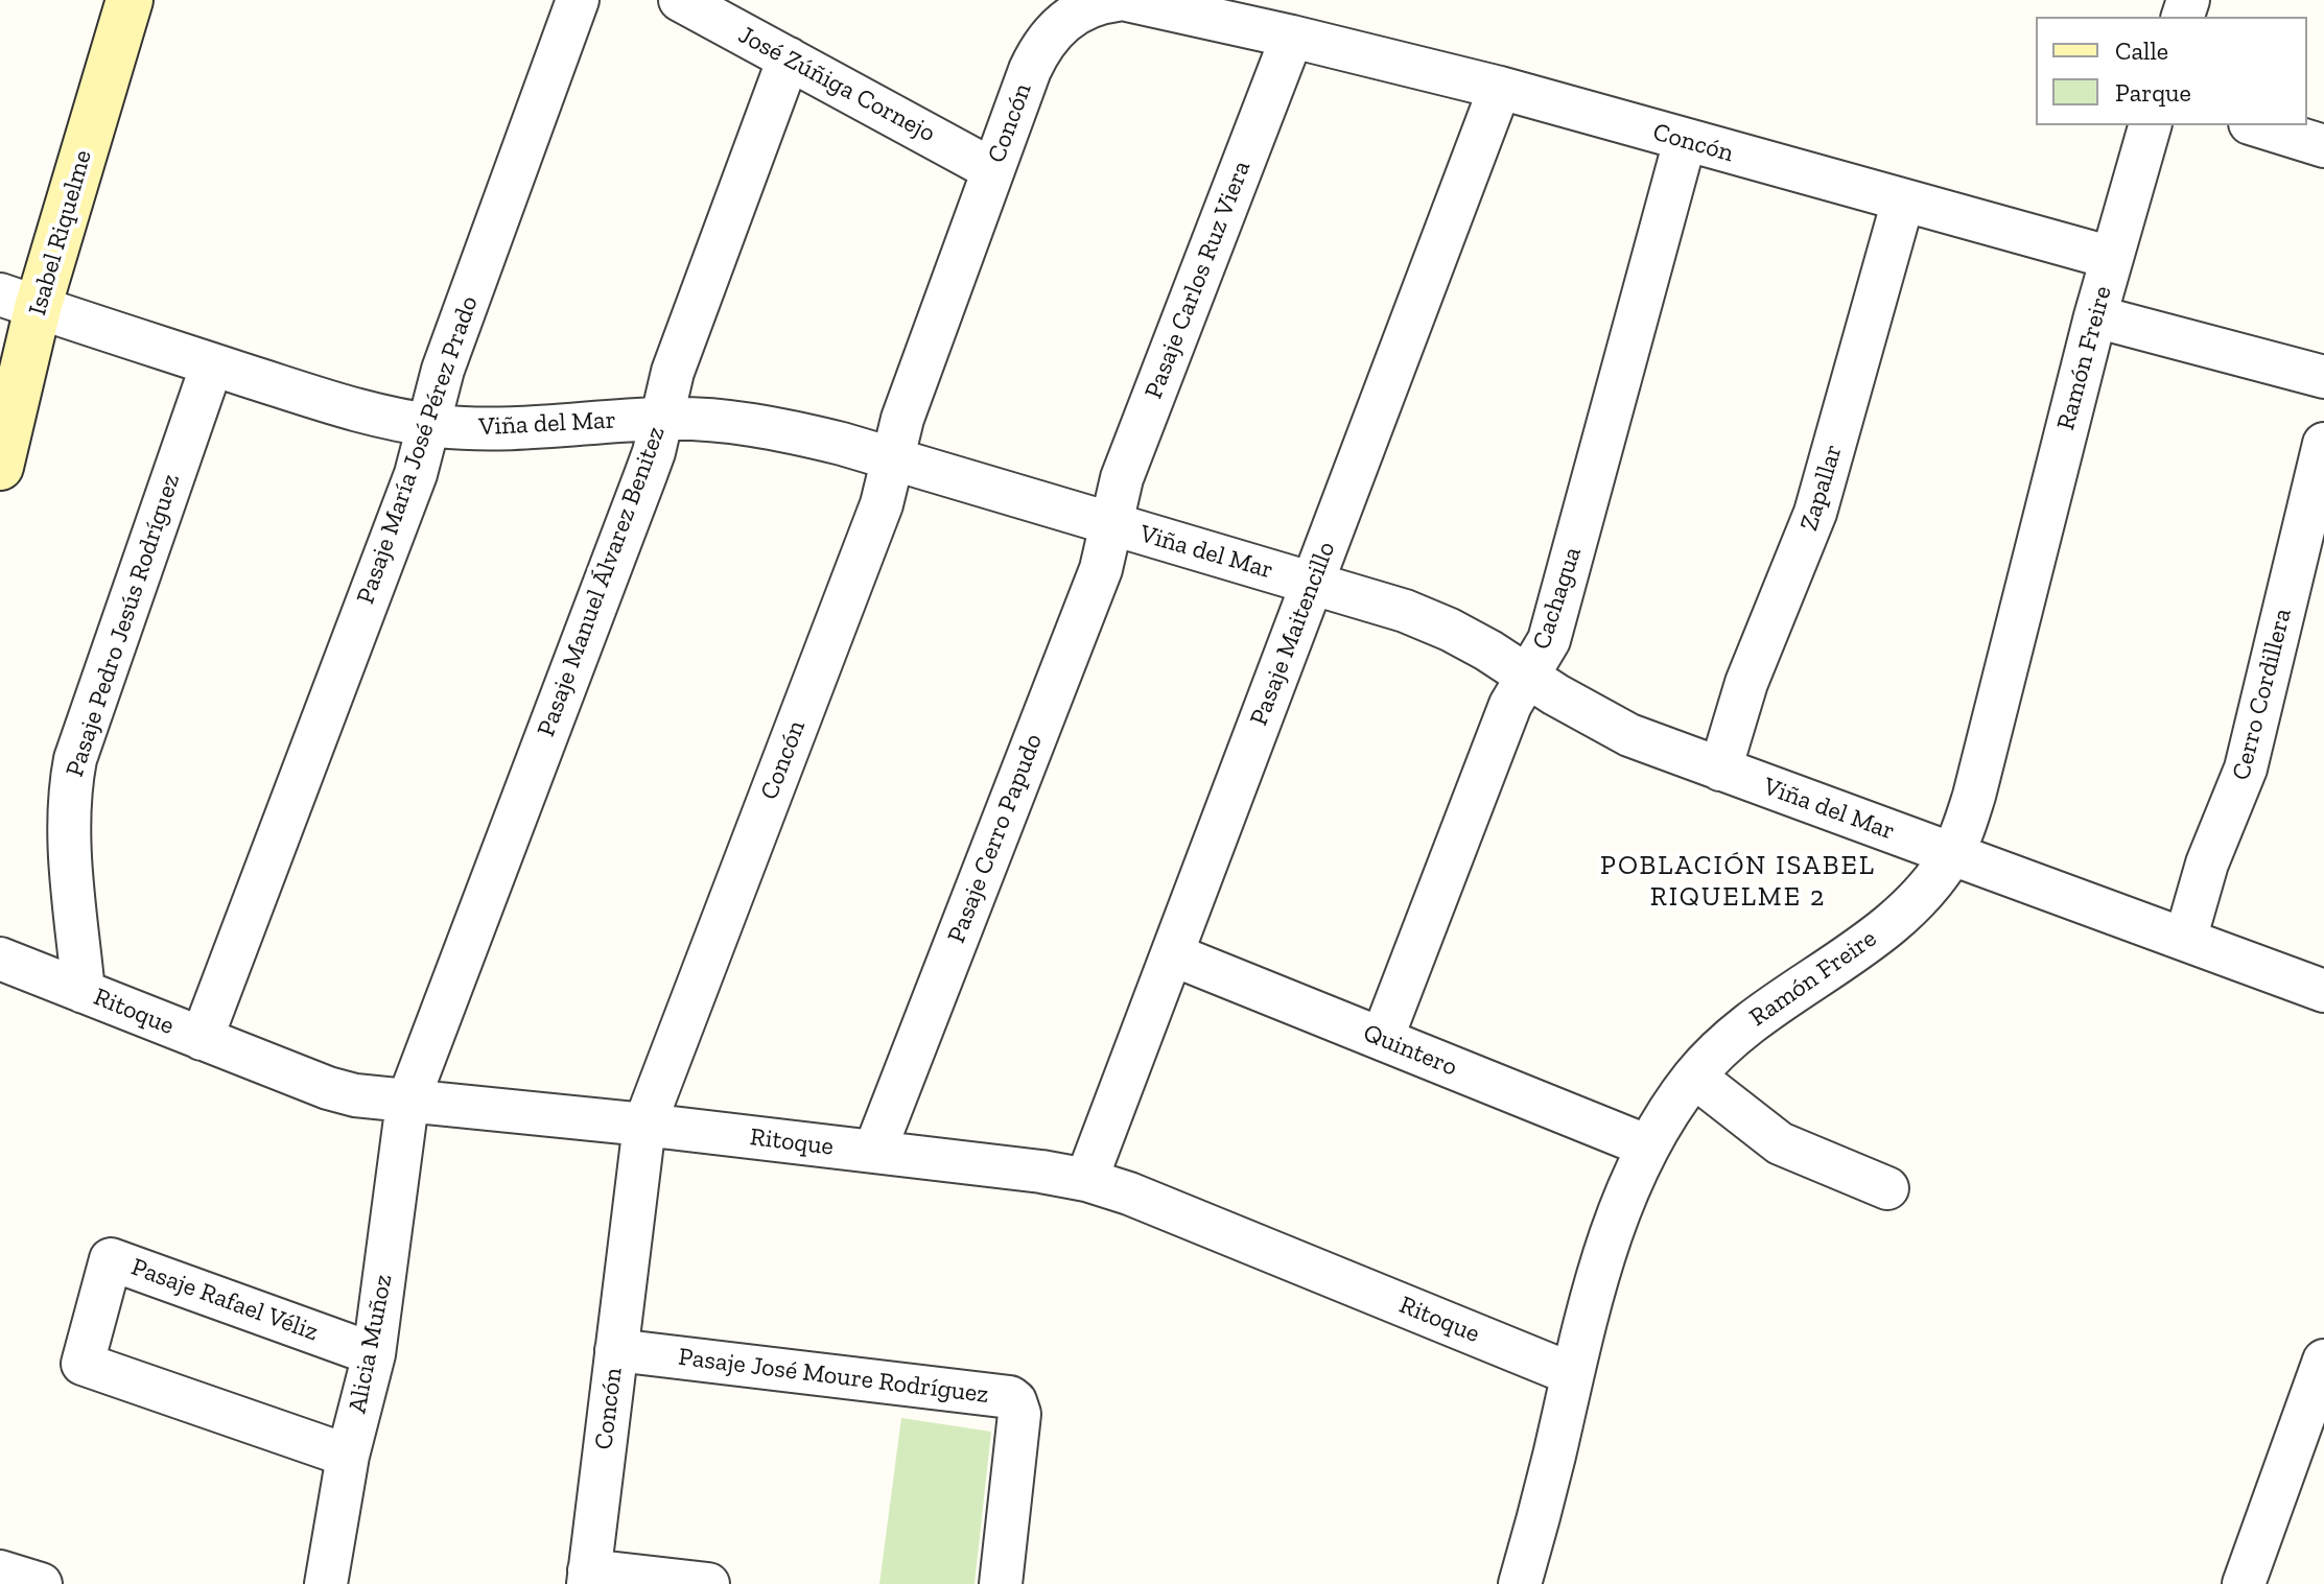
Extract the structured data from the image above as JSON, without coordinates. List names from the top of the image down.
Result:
{
  "streets": {
    "main road": ["Isabel Riquelme"],
    "street": [
      "José Zúñiga Cornejo",
      "Concón",
      "Pasaje Carlos Ruz Viera",
      "Ramón Freire",
      "Viña del Mar",
      "Pasaje María José Pérez Prado",
      "Zapallar",
      "Pasaje Manuel Álvarez Benitez",
      "Cachagua",
      "Pasaje Pedro Jesús Rodríguez",
      "Pasaje Maitencillo",
      "Cerro Cordillera",
      "Pasaje Cerro Papudo",
      "Ritoque",
      "Quintero",
      "Pasaje Rafael Véliz",
      "Alicia Muñoz",
      "Pasaje José Moure Rodríguez"
    ]
  },
  "crossings": [
    ["José Zúñiga Cornejo", "Concón"],
    ["José Zúñiga Cornejo", "Pasaje Manuel Álvarez Benitez"],
    ["Concón", "Pasaje Carlos Ruz Viera"],
    ["Concón", "Ramón Freire"],
    ["Concón", "Viña del Mar"],
    ["Concón", "Zapallar"],
    ["Concón", "Cachagua"],
    ["Concón", "Pasaje Maitencillo"],
    ["Concón", "Ritoque"],
    ["Concón", "Pasaje José Moure Rodríguez"],
    ["Isabel Riquelme", "Viña del Mar"],
    ["Pasaje Carlos Ruz Viera", "Viña del Mar"],
    ["Pasaje Carlos Ruz Viera", "Pasaje Cerro Papudo"],
    ["Ramón Freire", "Viña del Mar"],
    ["Ramón Freire", "Ritoque"],
    ["Ramón Freire", "Quintero"],
    ["Viña del Mar", "Pasaje María José Pérez Prado"],
    ["Viña del Mar", "Zapallar"],
    ["Viña del Mar", "Pasaje Manuel Álvarez Benitez"],
    ["Viña del Mar", "Cachagua"],
    ["Viña del Mar", "Pasaje Pedro Jesús Rodríguez"],
    ["Viña del Mar", "Pasaje Maitencillo"],
    ["Viña del Mar", "Cerro Cordillera"],
    ["Viña del Mar", "Pasaje Cerro Papudo"],
    ["Pasaje María José Pérez Prado", "Ritoque"],
    ["Pasaje Manuel Álvarez Benitez", "Ritoque"],
    ["Pasaje Manuel Álvarez Benitez", "Alicia Muñoz"],
    ["Cachagua", "Quintero"],
    ["Pasaje Pedro Jesús Rodríguez", "Ritoque"],
    ["Pasaje Maitencillo", "Ritoque"],
    ["Pasaje Maitencillo", "Quintero"],
    ["Pasaje Cerro Papudo", "Ritoque"],
    ["Ritoque", "Alicia Muñoz"],
    ["Pasaje Rafael Véliz", "Alicia Muñoz"]
  ],
  "districts": ["POBLACIÓN ISABEL RIQUELME 2"],
  "legend": ["Calle", "Parque"]
}
